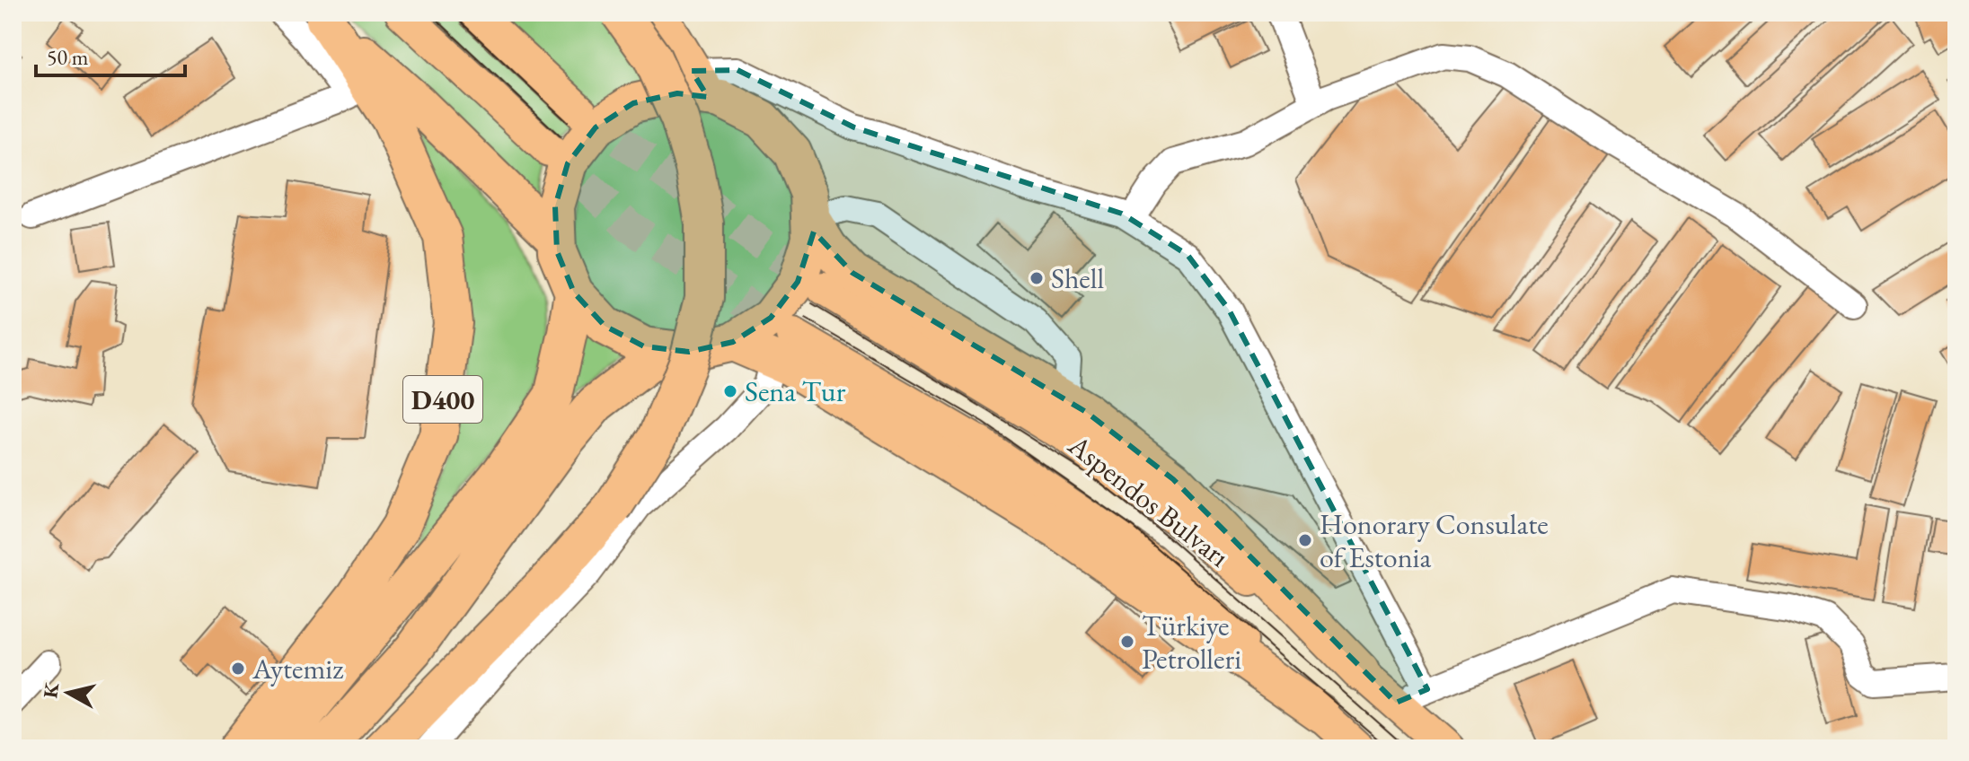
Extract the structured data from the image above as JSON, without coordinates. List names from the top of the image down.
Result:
{
  "streets": {
    "highway": ["D400"],
    "main road": ["Aspendos Bulvarı"]
  },
  "places": [
    "Shell",
    "Sena Tur",
    "Honorary Consulate of Estonia",
    "Türkiye Petrolleri",
    "Aytemiz"
  ],
  "scale_bar": "50 m",
  "north": "left"
}
